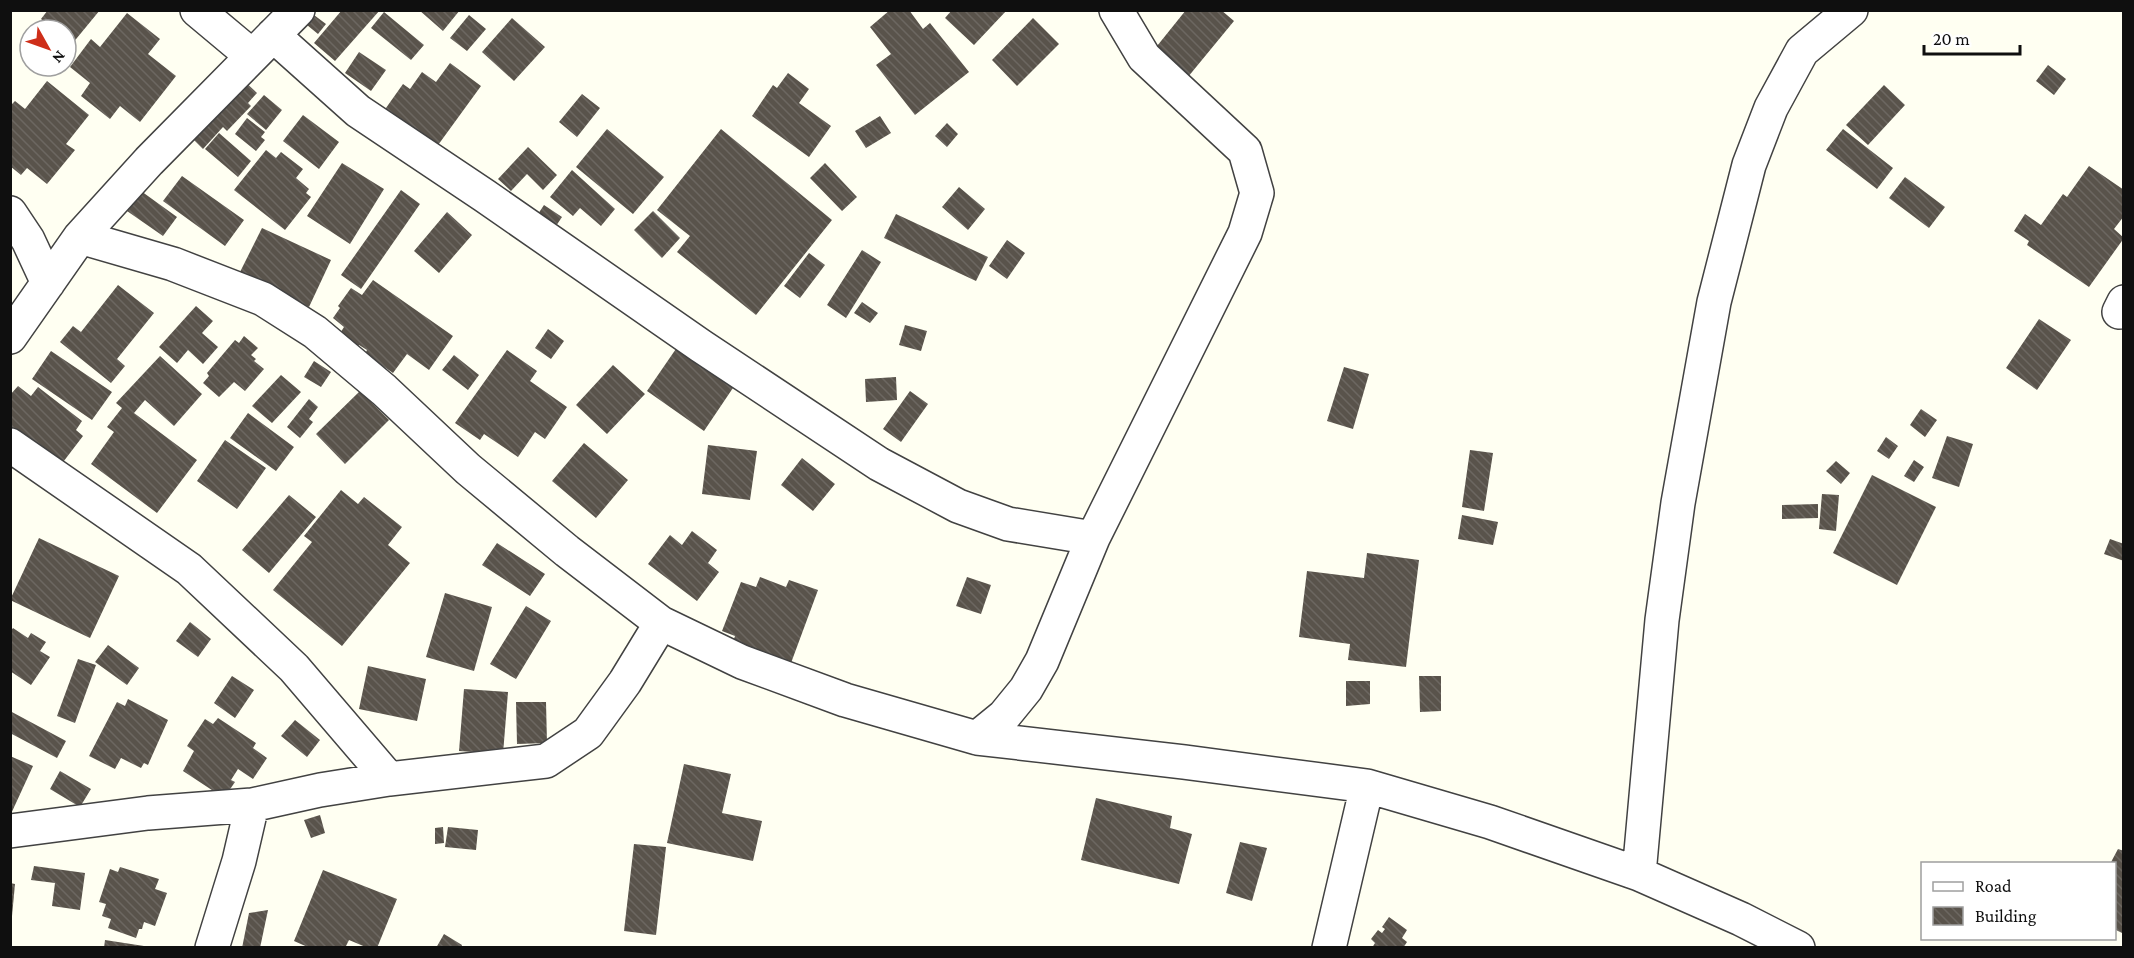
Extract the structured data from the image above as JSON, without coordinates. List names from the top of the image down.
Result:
{
  "legend": ["Road", "Building"],
  "scale_bar": "20 m",
  "north": "bottom right"
}
